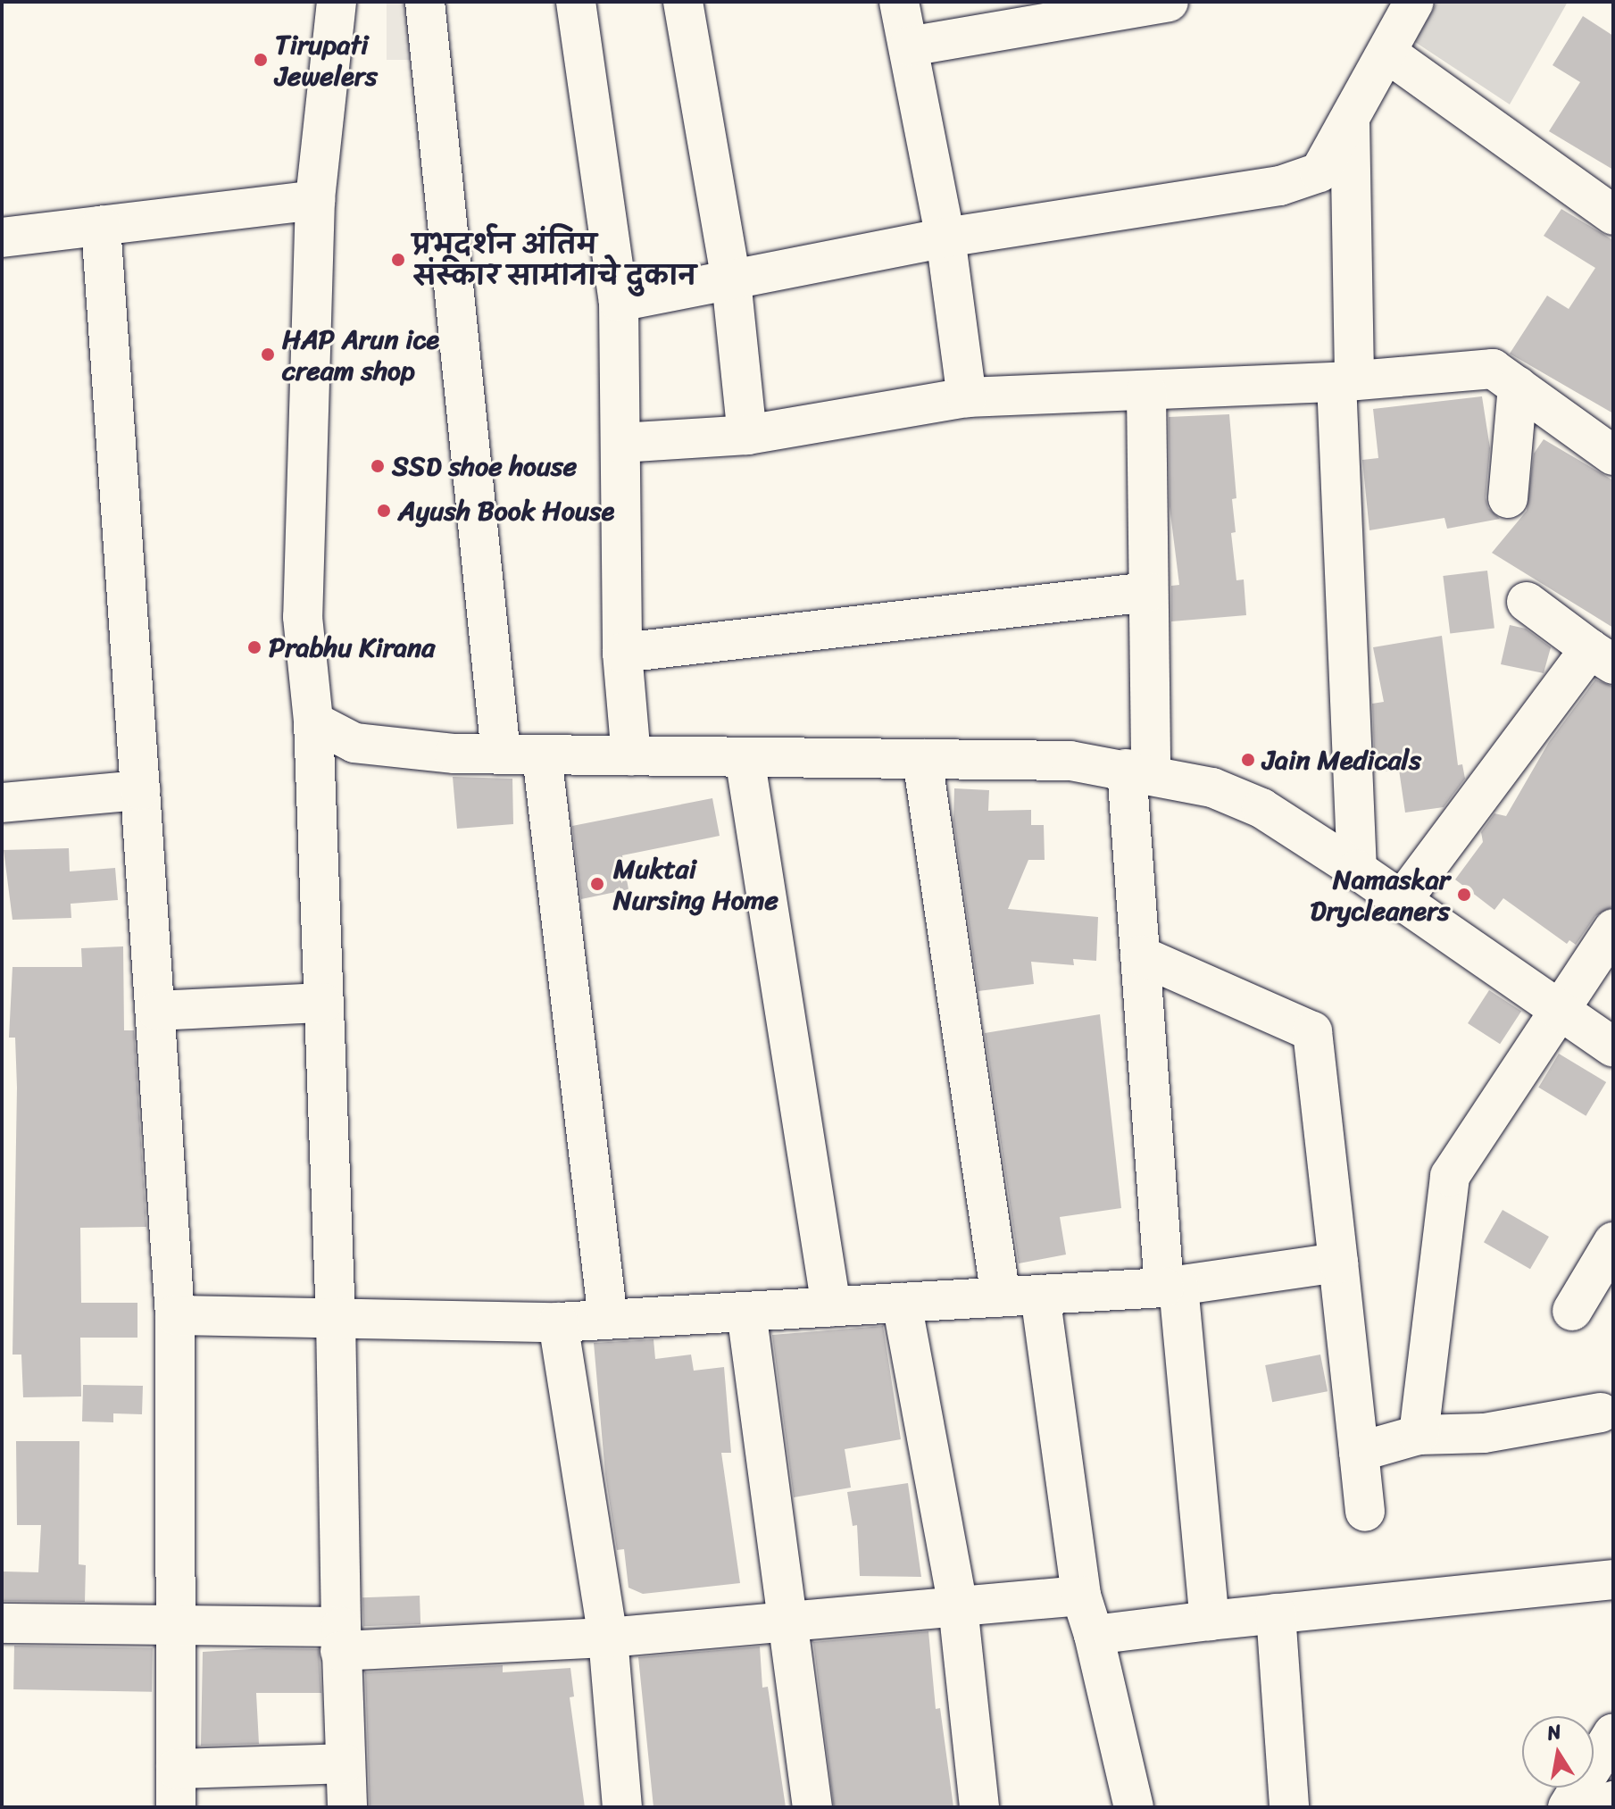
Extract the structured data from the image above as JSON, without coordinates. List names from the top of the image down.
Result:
{
  "places": [
    "Tirupati Jewelers",
    "प्रभूदर्शन अंतिम संस्कार सामानाचे दुकान",
    "HAP Arun ice cream shop",
    "SSD shoe house",
    "Ayush Book House",
    "Prabhu Kirana",
    "Jain Medicals",
    "Muktai Nursing Home",
    "Namaskar Drycleaners"
  ],
  "north": "top"
}
